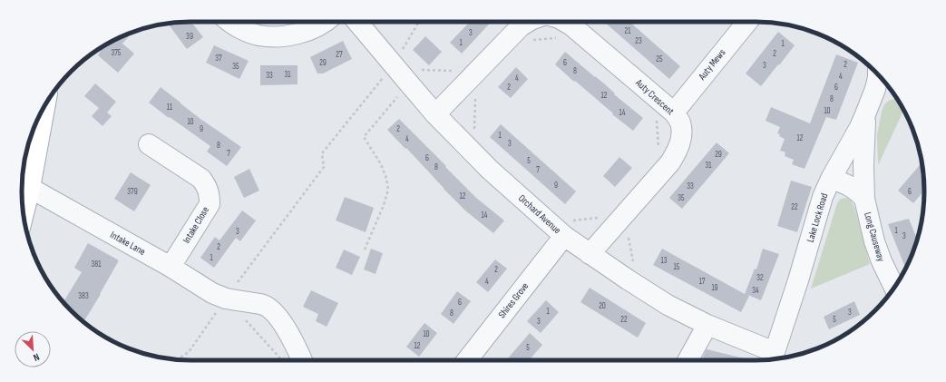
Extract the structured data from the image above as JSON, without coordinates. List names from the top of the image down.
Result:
{
  "streets": {
    "street": [
      "Auty Mews",
      "Auty Crescent",
      "Orchard Avenue",
      "Lake Lock Road",
      "Intake Close",
      "Long Causeway",
      "Intake Lane",
      "Shires Grove"
    ]
  },
  "crossings": [
    ["Auty Mews", "Auty Crescent"],
    ["Auty Crescent", "Orchard Avenue"],
    ["Orchard Avenue", "Lake Lock Road"],
    ["Orchard Avenue", "Shires Grove"],
    ["Lake Lock Road", "Long Causeway"],
    ["Intake Close", "Intake Lane"]
  ],
  "house_numbers": [
    "21",
    "3",
    "39",
    "23",
    "1",
    "1",
    "375",
    "2",
    "27",
    "37",
    "25",
    "29",
    "6",
    "2",
    "3",
    "35",
    "8",
    "31",
    "33",
    "4",
    "4",
    "2",
    "6",
    "12",
    "8",
    "11",
    "10",
    "14",
    "10",
    "9",
    "2",
    "1",
    "12",
    "4",
    "3",
    "8",
    "7",
    "29",
    "6",
    "5",
    "31",
    "8",
    "7",
    "9",
    "33",
    "379",
    "6",
    "12",
    "35",
    "22",
    "14",
    "1",
    "3",
    "3",
    "2",
    "1",
    "13",
    "381",
    "15",
    "2",
    "32",
    "4",
    "17",
    "19",
    "34",
    "383",
    "6",
    "20",
    "1",
    "3",
    "8",
    "22",
    "5",
    "3",
    "10",
    "12",
    "5"
  ],
  "north": "bottom right"
}
